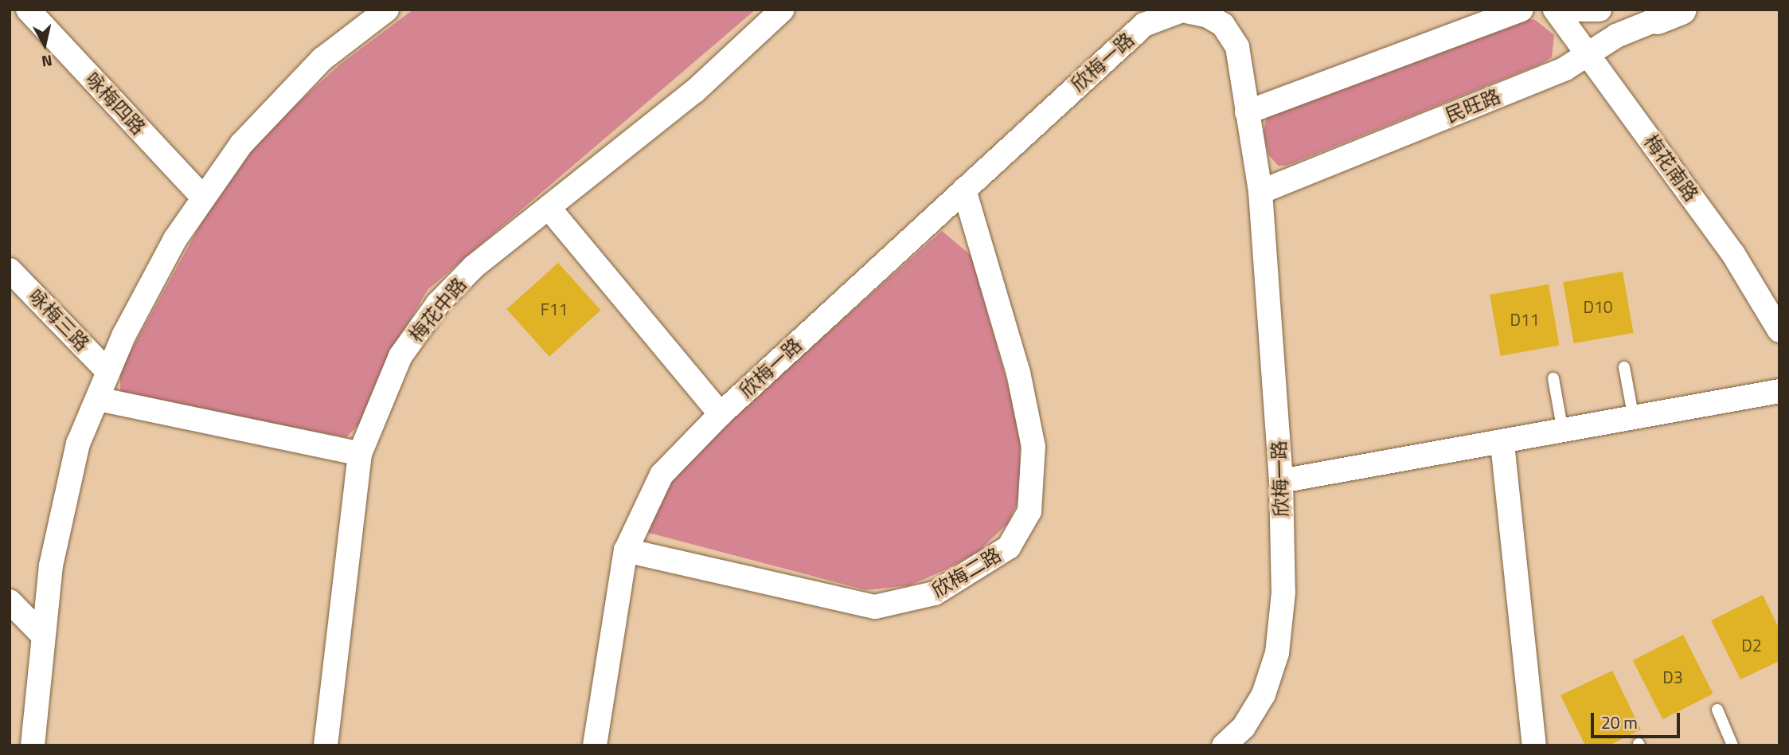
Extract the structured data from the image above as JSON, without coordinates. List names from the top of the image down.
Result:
{
  "streets": {
    "street": [
      "欣梅一路",
      "咏梅四路",
      "民旺路",
      "梅花南路",
      "梅花中路",
      "咏梅三路",
      "欣梅二路"
    ]
  },
  "crossings": [
    ["欣梅一路", "民旺路"],
    ["欣梅一路", "欣梅二路"],
    ["民旺路", "梅花南路"]
  ],
  "house_numbers": [
    "D10",
    "F11",
    "D11",
    "D2",
    "D3"
  ],
  "scale_bar": "20 m",
  "north": "bottom"
}
